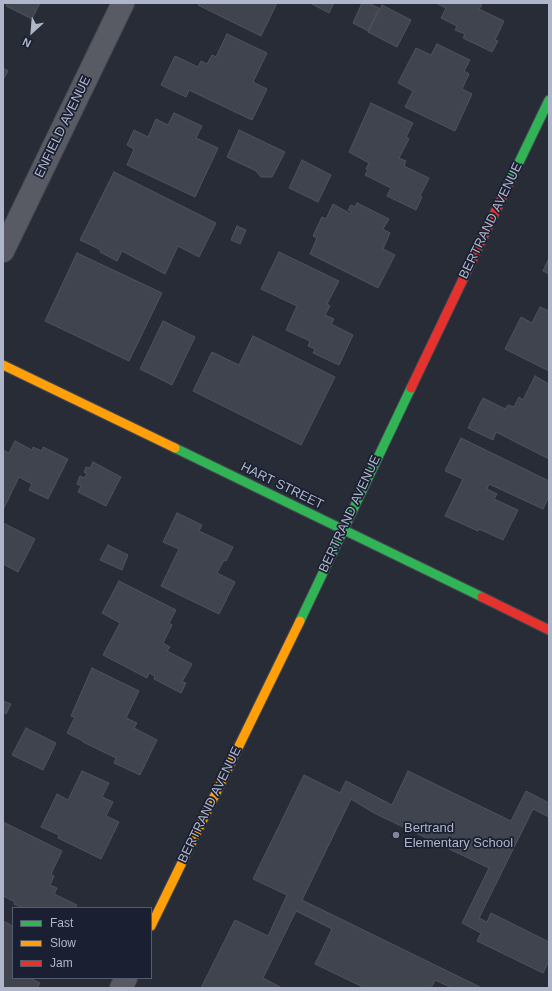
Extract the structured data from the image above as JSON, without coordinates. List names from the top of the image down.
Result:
{
  "streets": {
    "street": ["ENFIELD AVENUE", "BERTRAND AVENUE", "HART STREET"]
  },
  "crossings": [
    ["BERTRAND AVENUE", "HART STREET"]
  ],
  "places": ["Bertrand Elementary School"],
  "legend": ["Fast", "Slow", "Jam"],
  "north": "bottom left"
}
